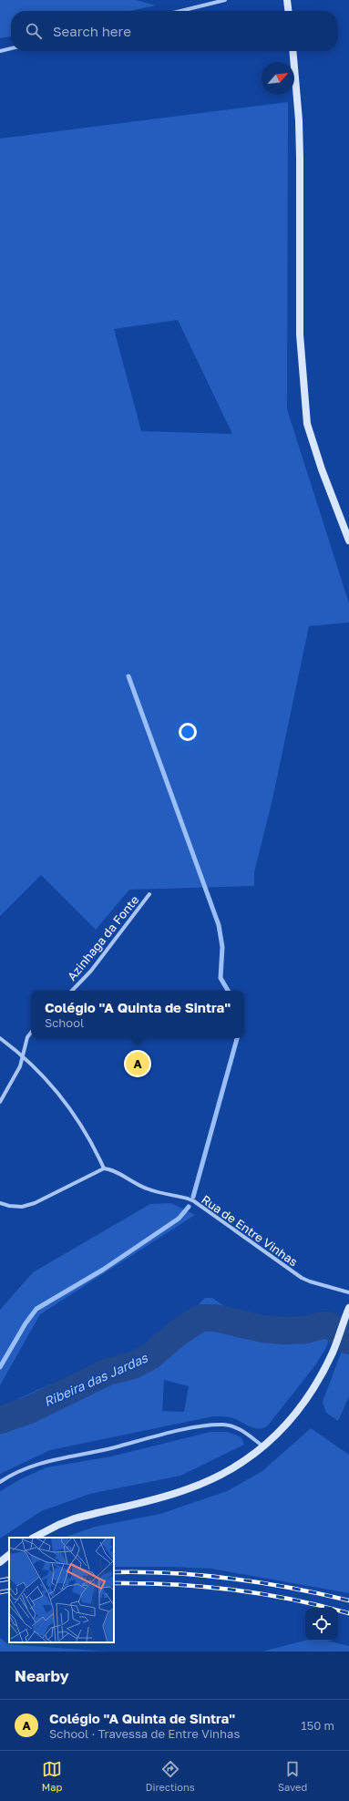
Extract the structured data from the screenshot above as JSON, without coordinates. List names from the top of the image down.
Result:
{
  "streets": {
    "street": ["Azinhaga da Fonte", "Rua de Entre Vinhas"]
  },
  "water": ["Ribeira das Jardas"],
  "north": "top right",
  "page": {
    "search": "Search here",
    "popup": ["Colégio \"A Quinta de Sintra\"", "School"],
    "pins": "A",
    "heading": "Nearby",
    "list": [
      {
        "mark": "A",
        "name": "Colégio \"A Quinta de Sintra\"",
        "note": "School · Travessa de Entre Vinhas",
        "value": "150 m"
      }
    ],
    "nav": ["Map", "Directions", "Saved"]
  }
}
